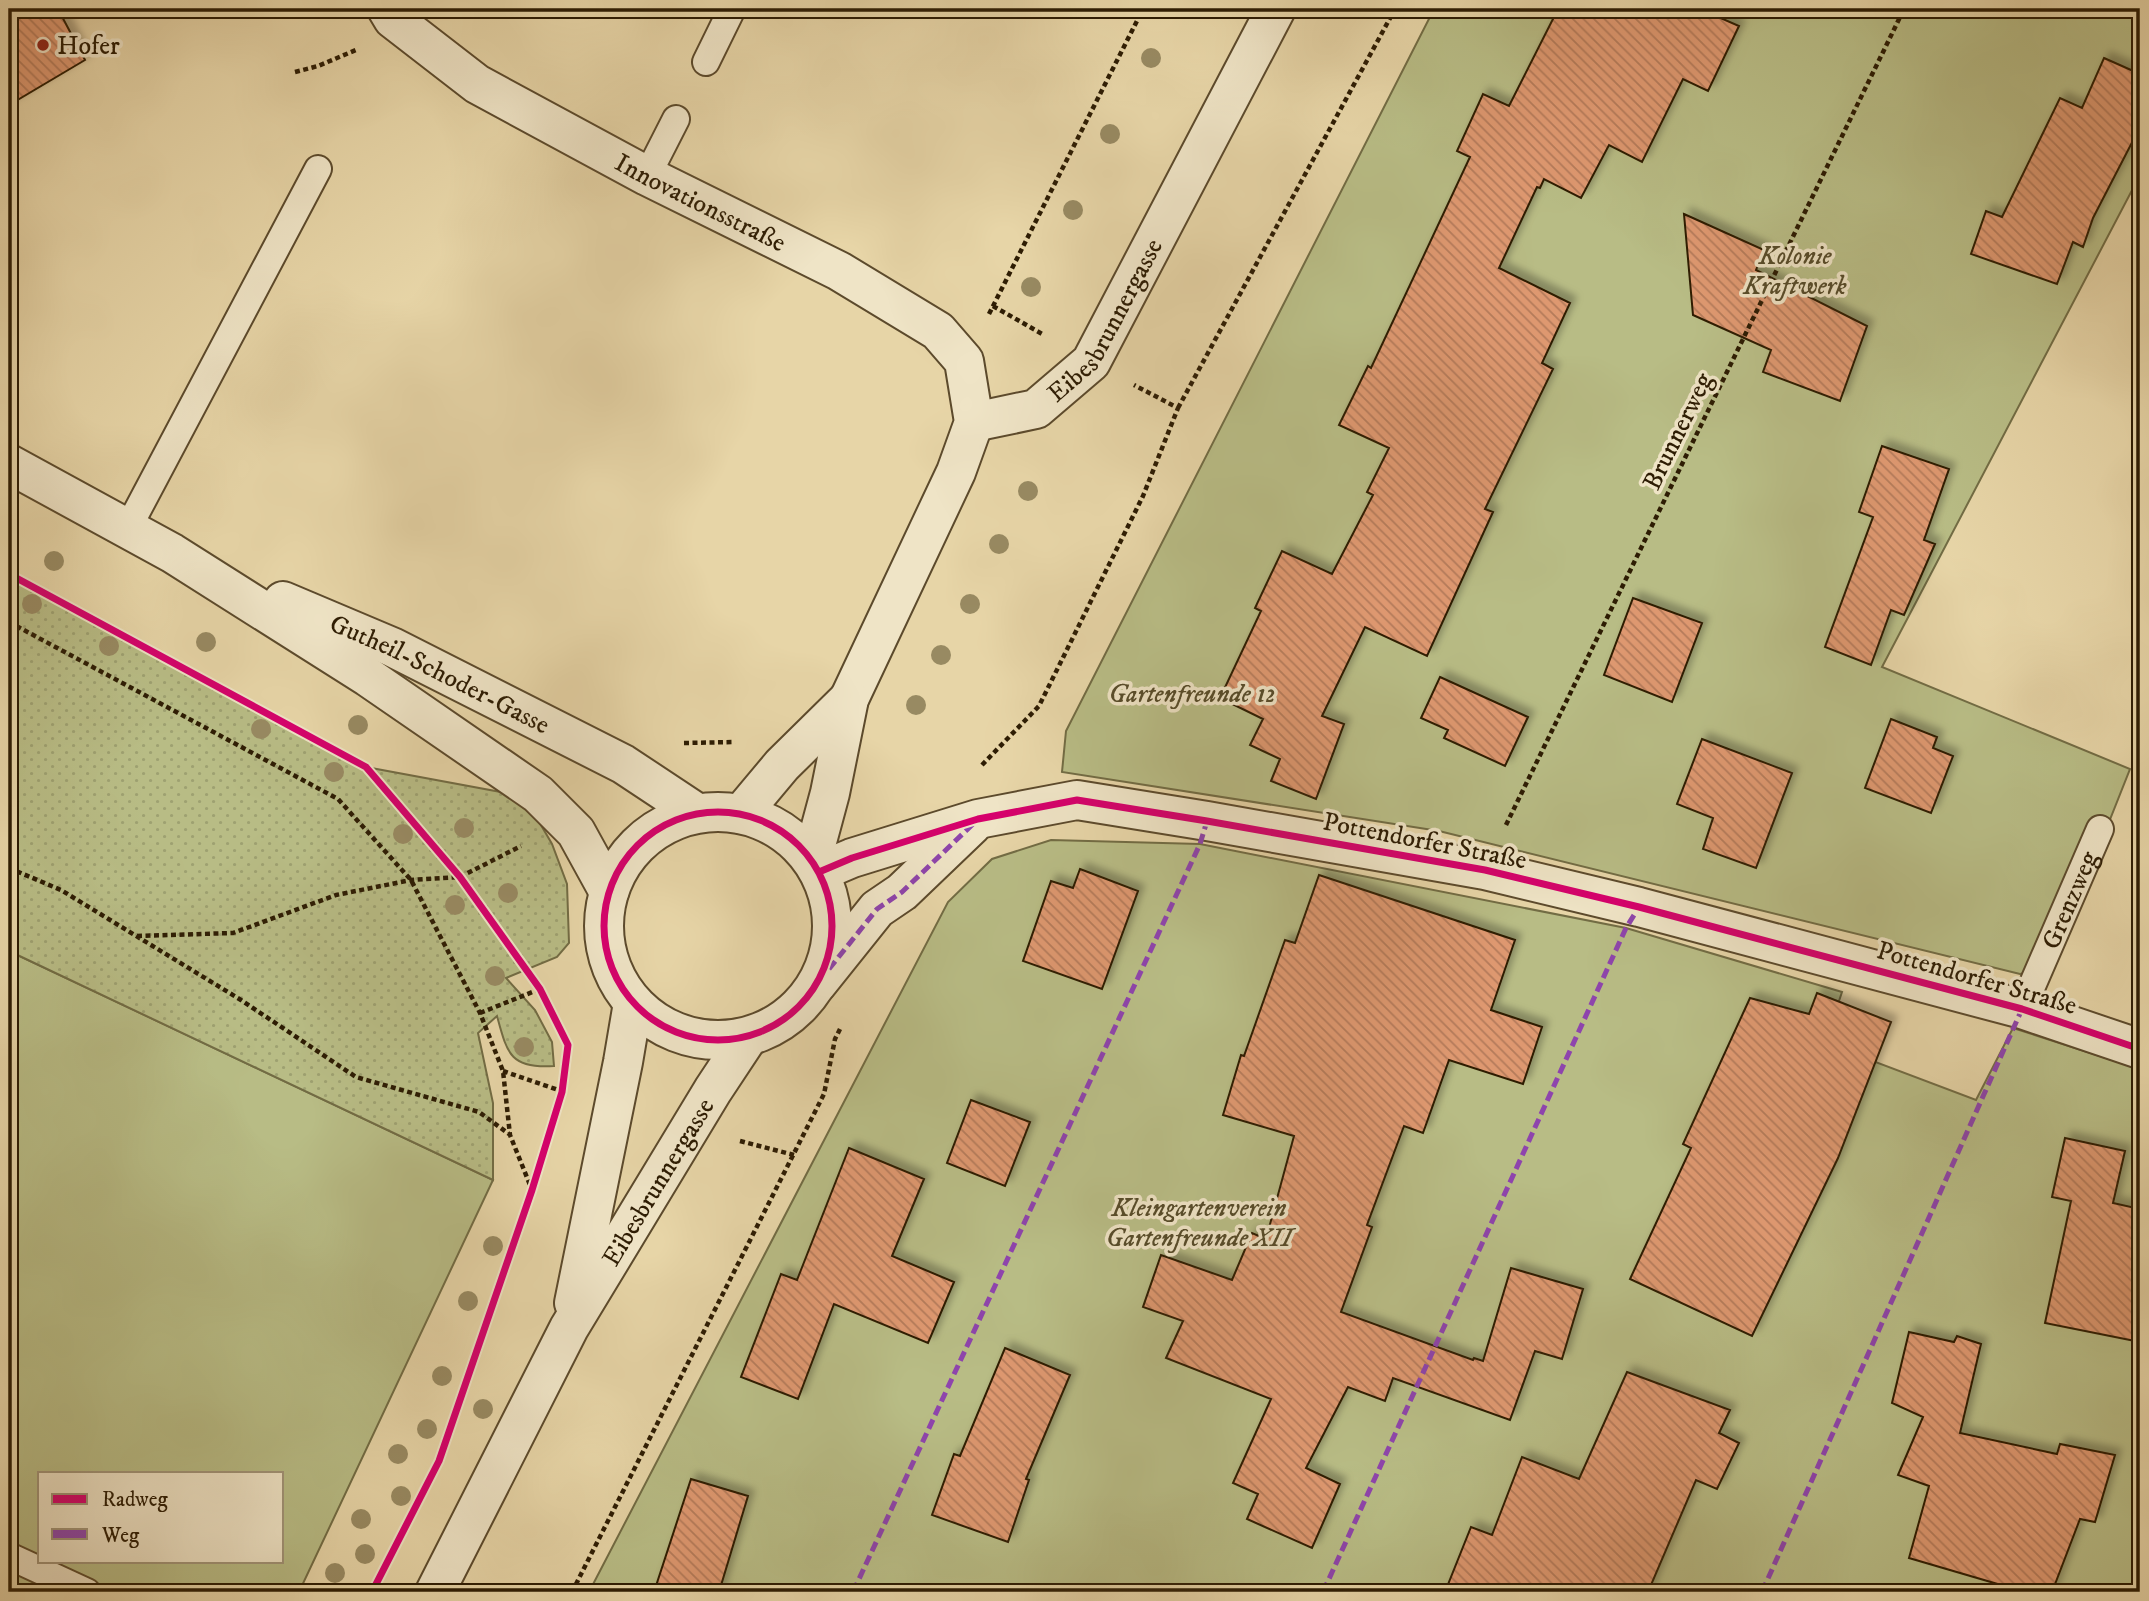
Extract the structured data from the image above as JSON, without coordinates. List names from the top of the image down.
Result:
{
  "streets": {
    "street": [
      "Innovationsstraße",
      "Eibesbrunnergasse",
      "Gutheil-Schoder-Gasse",
      "Pottendorfer Straße"
    ],
    "lane": ["Grenzweg"],
    "path": ["Brunnerweg"]
  },
  "crossings": [
    ["Eibesbrunnergasse", "Gutheil-Schoder-Gasse"],
    ["Eibesbrunnergasse", "Pottendorfer Straße"],
    ["Brunnerweg", "Pottendorfer Straße"],
    ["Gutheil-Schoder-Gasse", "Pottendorfer Straße"],
    ["Pottendorfer Straße", "Grenzweg"]
  ],
  "parks": ["Kolonie Kraftwerk", "Gartenfreunde 12", "Kleingartenverein Gartenfreunde XII"],
  "places": ["Hofer"],
  "legend": ["Radweg", "Weg"]
}
